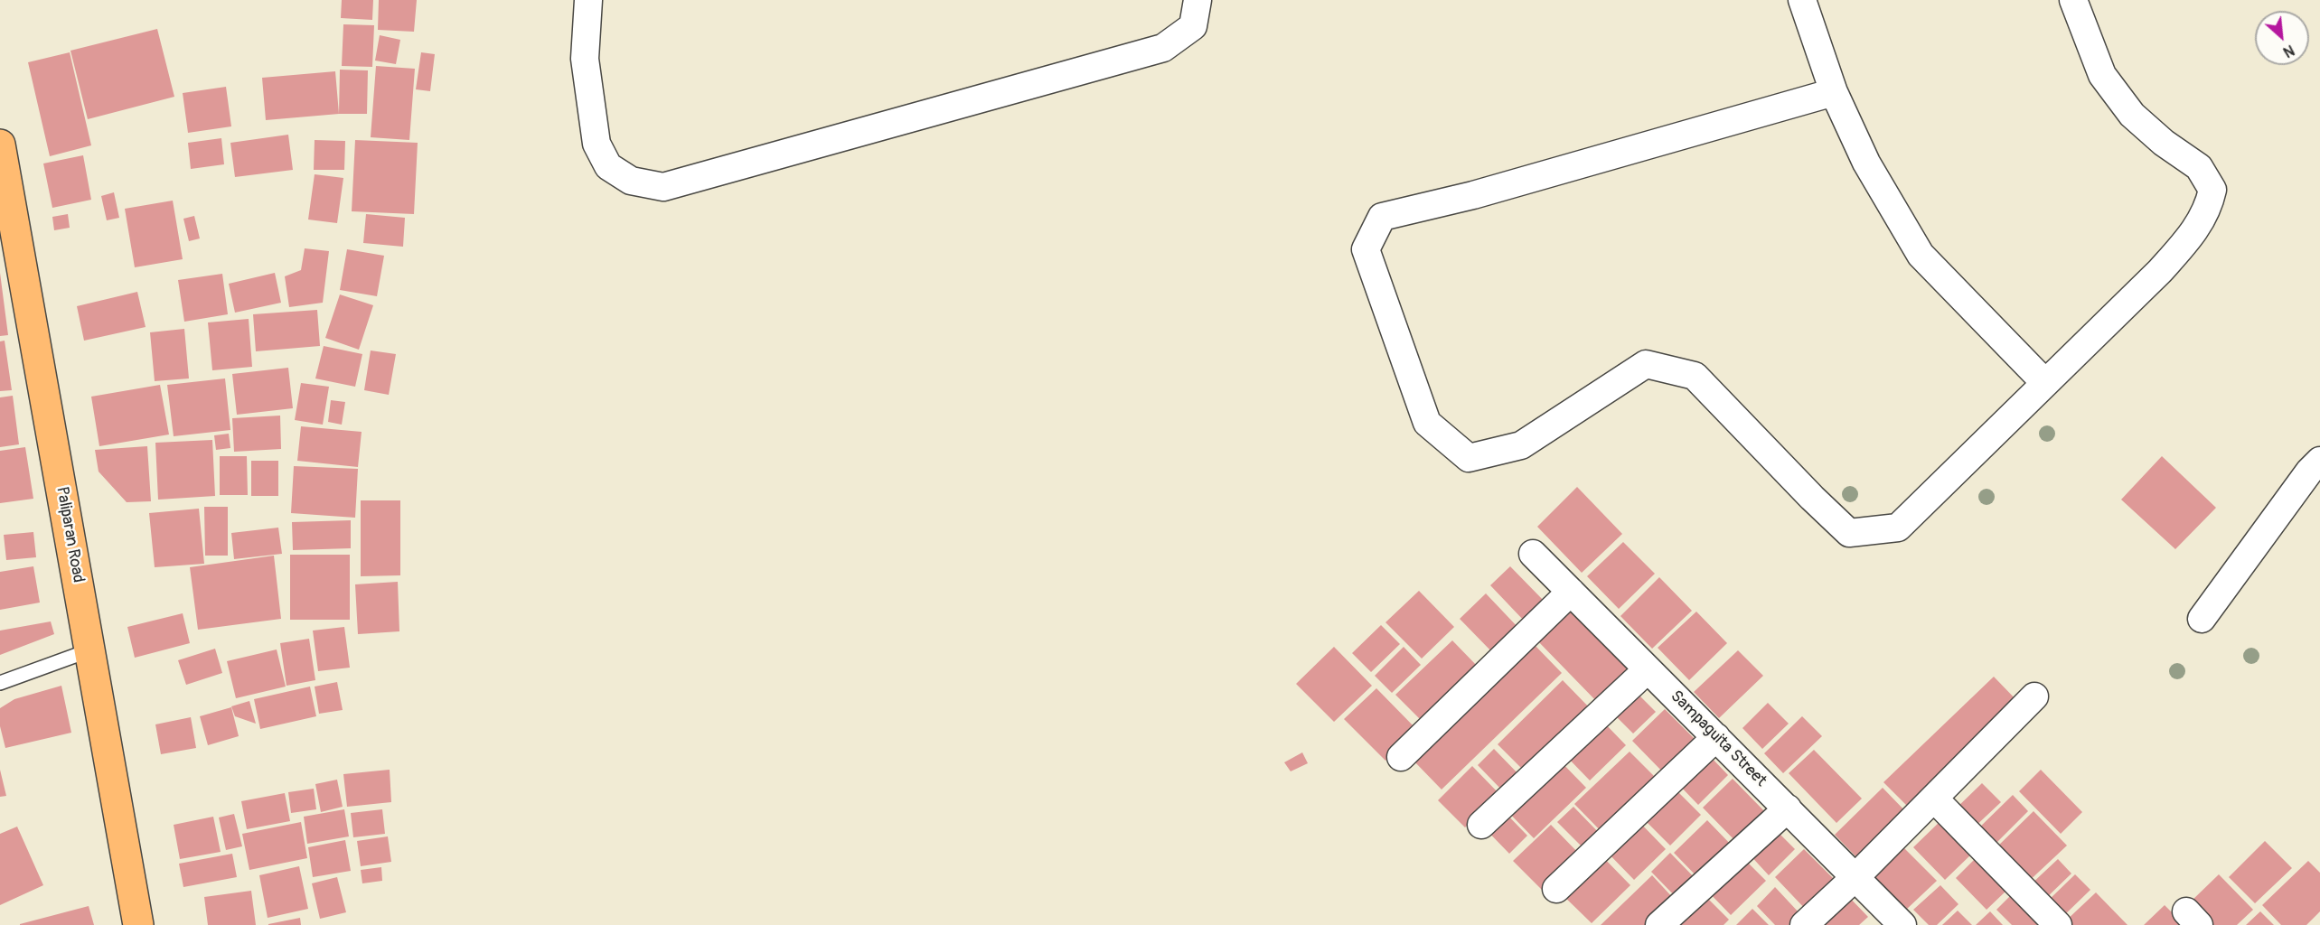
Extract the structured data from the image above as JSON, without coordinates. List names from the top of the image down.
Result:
{
  "streets": {
    "main road": ["Paliparan Road"],
    "street": ["Sampaguita Street"]
  },
  "north": "bottom right"
}
